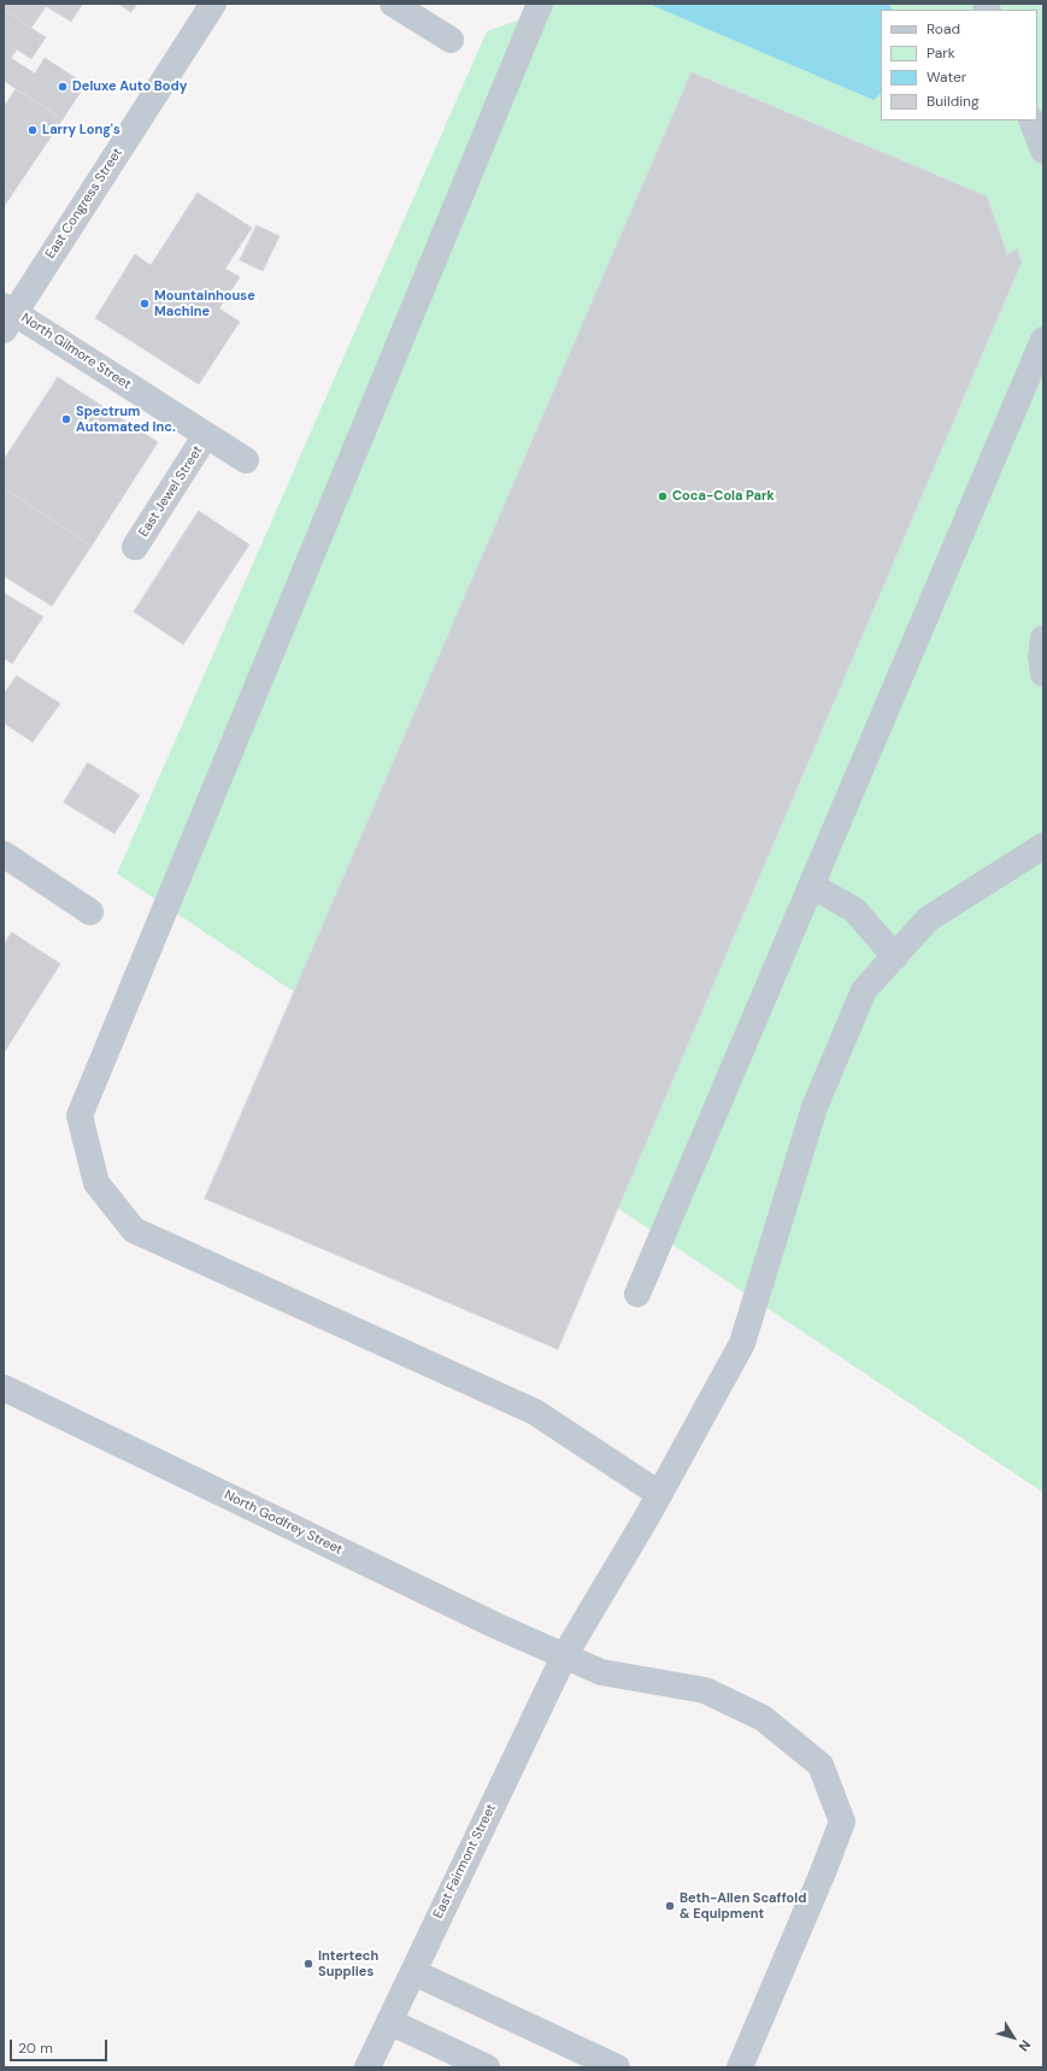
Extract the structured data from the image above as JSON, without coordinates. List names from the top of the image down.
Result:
{
  "streets": {
    "street": [
      "East Congress Street",
      "North Gilmore Street",
      "East Jewel Street",
      "North Godfrey Street",
      "East Fairmont Street"
    ]
  },
  "crossings": [
    ["East Congress Street", "North Gilmore Street"],
    ["North Gilmore Street", "East Jewel Street"],
    ["North Godfrey Street", "East Fairmont Street"]
  ],
  "places": [
    "Deluxe Auto Body",
    "Larry Long's",
    "Mountainhouse Machine",
    "Spectrum Automated Inc.",
    "Coca-Cola Park",
    "Beth-Allen Scaffold & Equipment",
    "Intertech Supplies"
  ],
  "legend": [
    "Road",
    "Park",
    "Water",
    "Building"
  ],
  "scale_bar": "20 m",
  "north": "bottom right"
}
